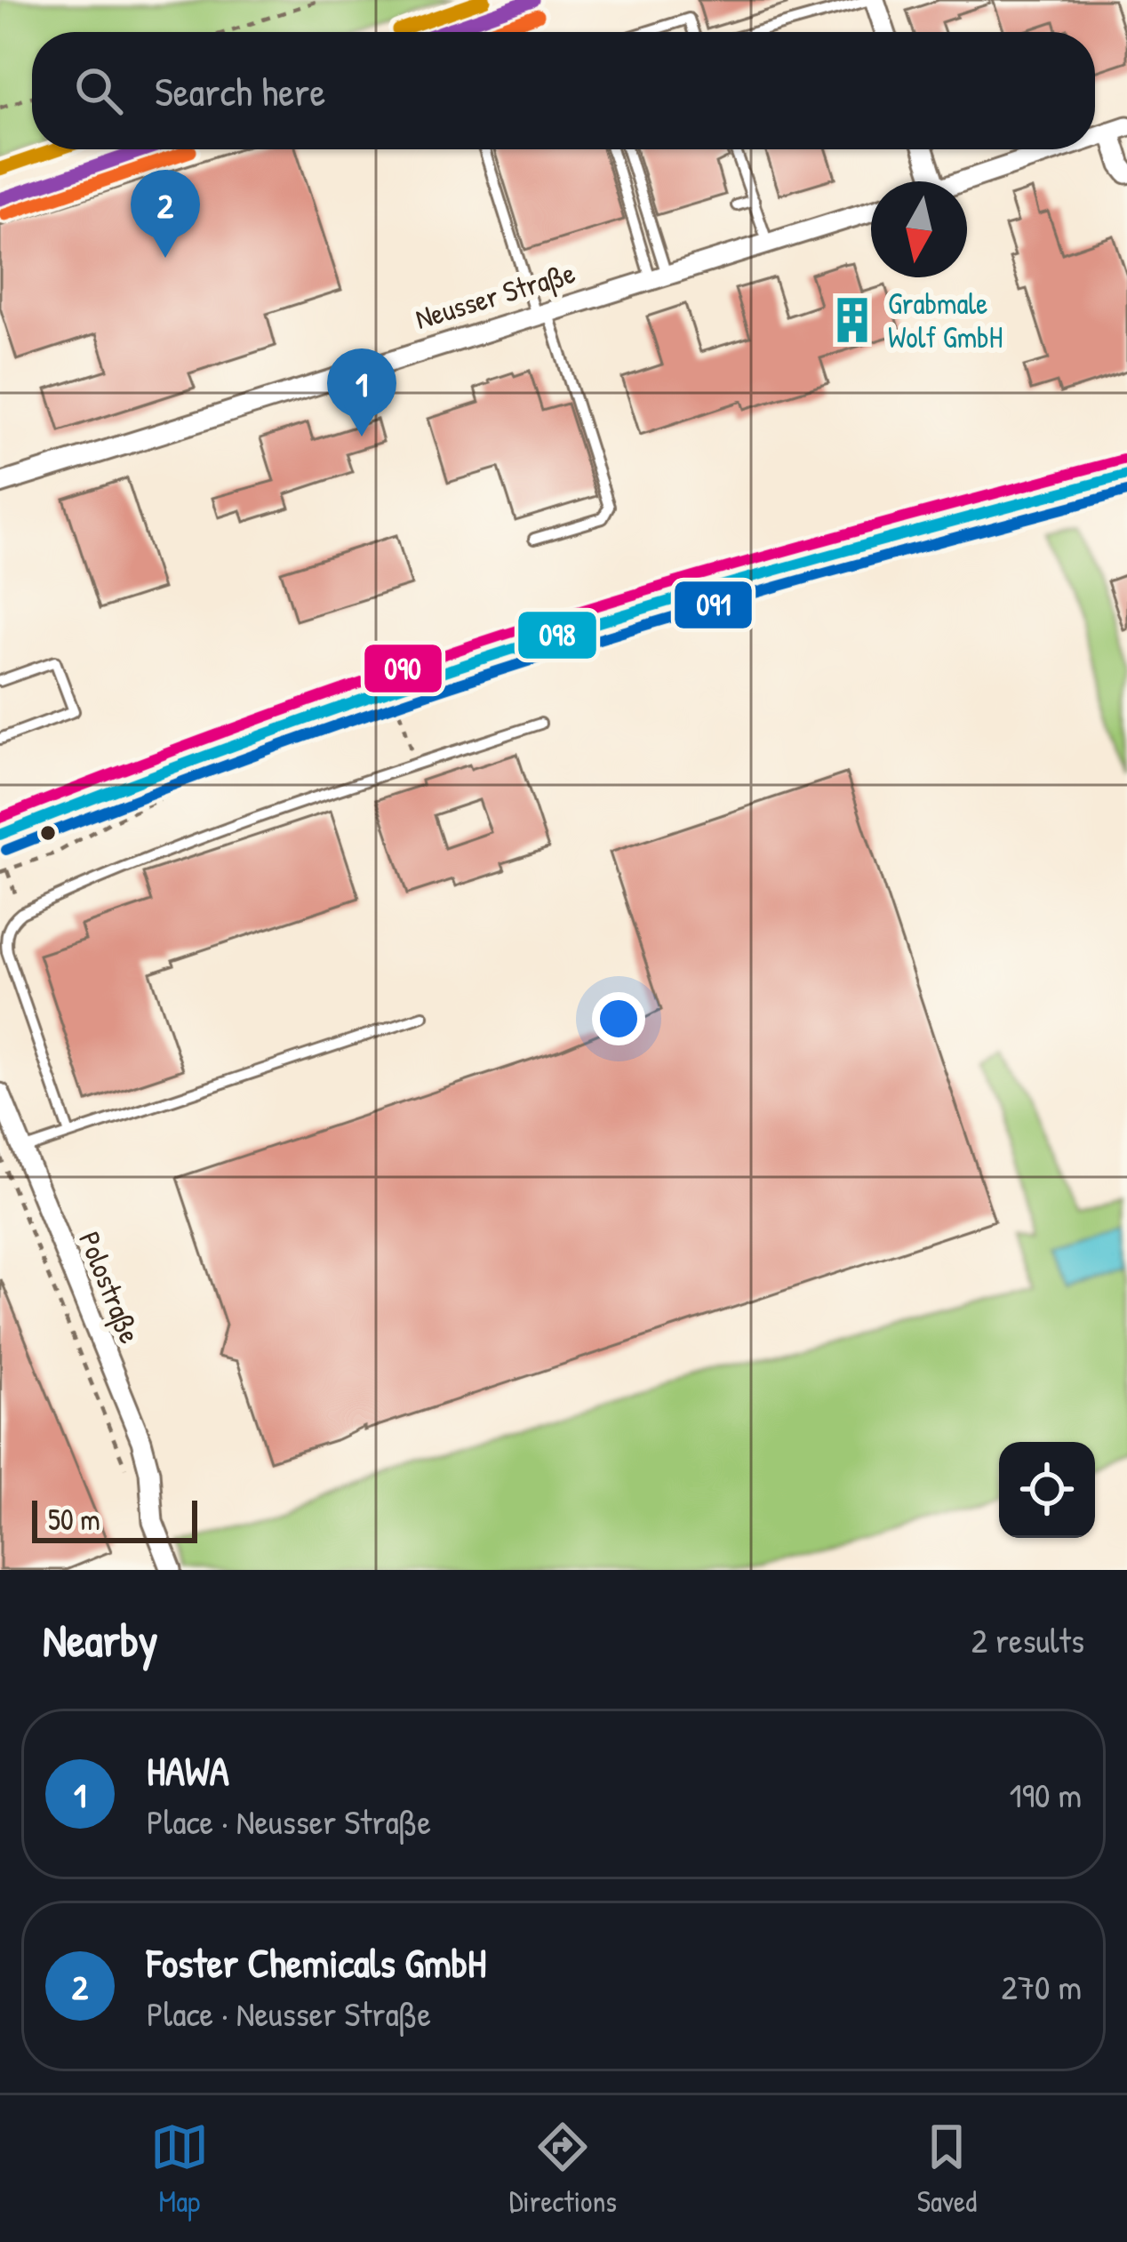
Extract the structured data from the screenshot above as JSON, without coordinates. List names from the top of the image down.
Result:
{
  "streets": {
    "street": ["Neusser Straße", "Polostraße"]
  },
  "places": {
    "building": ["Grabmale Wolf GmbH"]
  },
  "lines": ["transit line 090", "transit line 098", "transit line 091"],
  "scale_bar": "50 m",
  "north": "bottom",
  "page": {
    "search": "Search here",
    "pins": ["2", "1"],
    "scale": "50 m",
    "heading": ["Nearby", "2 results"],
    "list": [
      {
        "mark": "1",
        "name": "HAWA",
        "note": "Place · Neusser Straße",
        "value": "190 m"
      },
      {
        "mark": "2",
        "name": "Foster Chemicals GmbH",
        "note": "Place · Neusser Straße",
        "value": "270 m"
      }
    ],
    "nav": ["Map", "Directions", "Saved"]
  }
}
